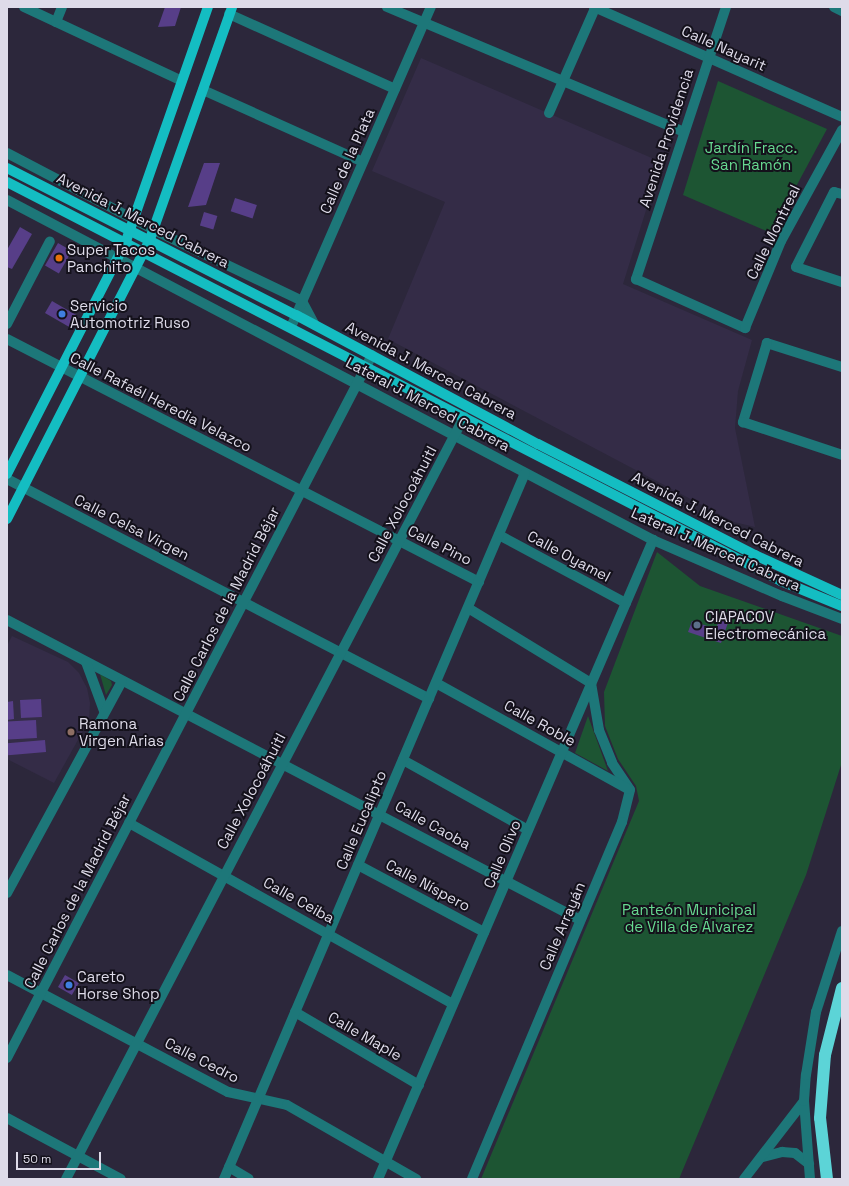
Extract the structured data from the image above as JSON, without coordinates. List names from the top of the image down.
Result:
{
  "streets": {
    "main road": ["Avenida J. Merced Cabrera"],
    "street": [
      "Calle Nayarit",
      "Avenida Providencia",
      "Calle de la Plata",
      "Calle Montreal",
      "Calle Rafaél Heredia Velazco",
      "Lateral J. Merced Cabrera",
      "Calle Xolocoáhuitl",
      "Calle Celsa Virgen",
      "Calle Pino",
      "Calle Oyamel",
      "Calle Carlos de la Madrid Béjar",
      "Calle Roble",
      "Calle Eucalipto",
      "Calle Caoba",
      "Calle Olivo",
      "Calle Níspero",
      "Calle Ceiba",
      "Calle Arrayán",
      "Calle Maple",
      "Calle Cedro"
    ]
  },
  "crossings": [
    ["Calle Nayarit", "Avenida Providencia"],
    ["Avenida Providencia", "Calle Montreal"],
    ["Calle de la Plata", "Avenida J. Merced Cabrera"],
    ["Avenida J. Merced Cabrera", "Calle Xolocoáhuitl"],
    ["Avenida J. Merced Cabrera", "Calle Carlos de la Madrid Béjar"],
    ["Calle Rafaél Heredia Velazco", "Calle Pino"],
    ["Calle Rafaél Heredia Velazco", "Calle Carlos de la Madrid Béjar"],
    ["Lateral J. Merced Cabrera", "Calle Xolocoáhuitl"],
    ["Lateral J. Merced Cabrera", "Calle Carlos de la Madrid Béjar"],
    ["Lateral J. Merced Cabrera", "Calle Eucalipto"],
    ["Lateral J. Merced Cabrera", "Calle Olivo"],
    ["Calle Xolocoáhuitl", "Calle Pino"],
    ["Calle Xolocoáhuitl", "Calle Caoba"],
    ["Calle Xolocoáhuitl", "Calle Ceiba"],
    ["Calle Xolocoáhuitl", "Calle Cedro"],
    ["Calle Celsa Virgen", "Calle Carlos de la Madrid Béjar"],
    ["Calle Pino", "Calle Carlos de la Madrid Béjar"],
    ["Calle Pino", "Calle Eucalipto"],
    ["Calle Oyamel", "Calle Eucalipto"],
    ["Calle Oyamel", "Calle Olivo"],
    ["Calle Carlos de la Madrid Béjar", "Calle Caoba"],
    ["Calle Carlos de la Madrid Béjar", "Calle Ceiba"],
    ["Calle Carlos de la Madrid Béjar", "Calle Cedro"],
    ["Calle Roble", "Calle Eucalipto"],
    ["Calle Roble", "Calle Olivo"],
    ["Calle Roble", "Calle Arrayán"],
    ["Calle Eucalipto", "Calle Caoba"],
    ["Calle Eucalipto", "Calle Níspero"],
    ["Calle Eucalipto", "Calle Ceiba"],
    ["Calle Eucalipto", "Calle Maple"],
    ["Calle Eucalipto", "Calle Cedro"],
    ["Calle Caoba", "Calle Olivo"],
    ["Calle Caoba", "Calle Arrayán"],
    ["Calle Olivo", "Calle Níspero"],
    ["Calle Olivo", "Calle Ceiba"],
    ["Calle Olivo", "Calle Maple"],
    ["Calle Olivo", "Calle Cedro"]
  ],
  "parks": ["Jardín Fracc. San Ramón", "Panteón Municipal de Villa de Álvarez"],
  "places": [
    "Super Tacos Panchito",
    "Servicio Automotriz Ruso",
    "CIAPACOV Electromecánica",
    "Ramona Virgen Arias",
    "Careto Horse Shop"
  ],
  "scale_bar": "50 m"
}
